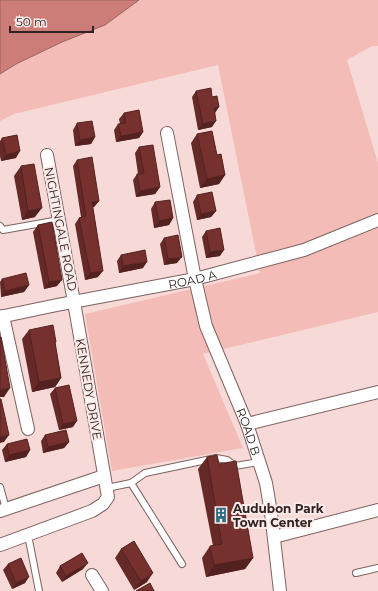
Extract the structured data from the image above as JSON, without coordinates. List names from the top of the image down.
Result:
{
  "streets": {
    "street": [
      "NIGHTINGALE ROAD",
      "ROAD A",
      "KENNEDY DRIVE",
      "ROAD B"
    ]
  },
  "crossings": [
    ["NIGHTINGALE ROAD", "ROAD A"],
    ["NIGHTINGALE ROAD", "KENNEDY DRIVE"],
    ["ROAD A", "KENNEDY DRIVE"],
    ["ROAD A", "ROAD B"]
  ],
  "places": {
    "building": ["Audubon Park Town Center"]
  },
  "scale_bar": "50 m"
}
